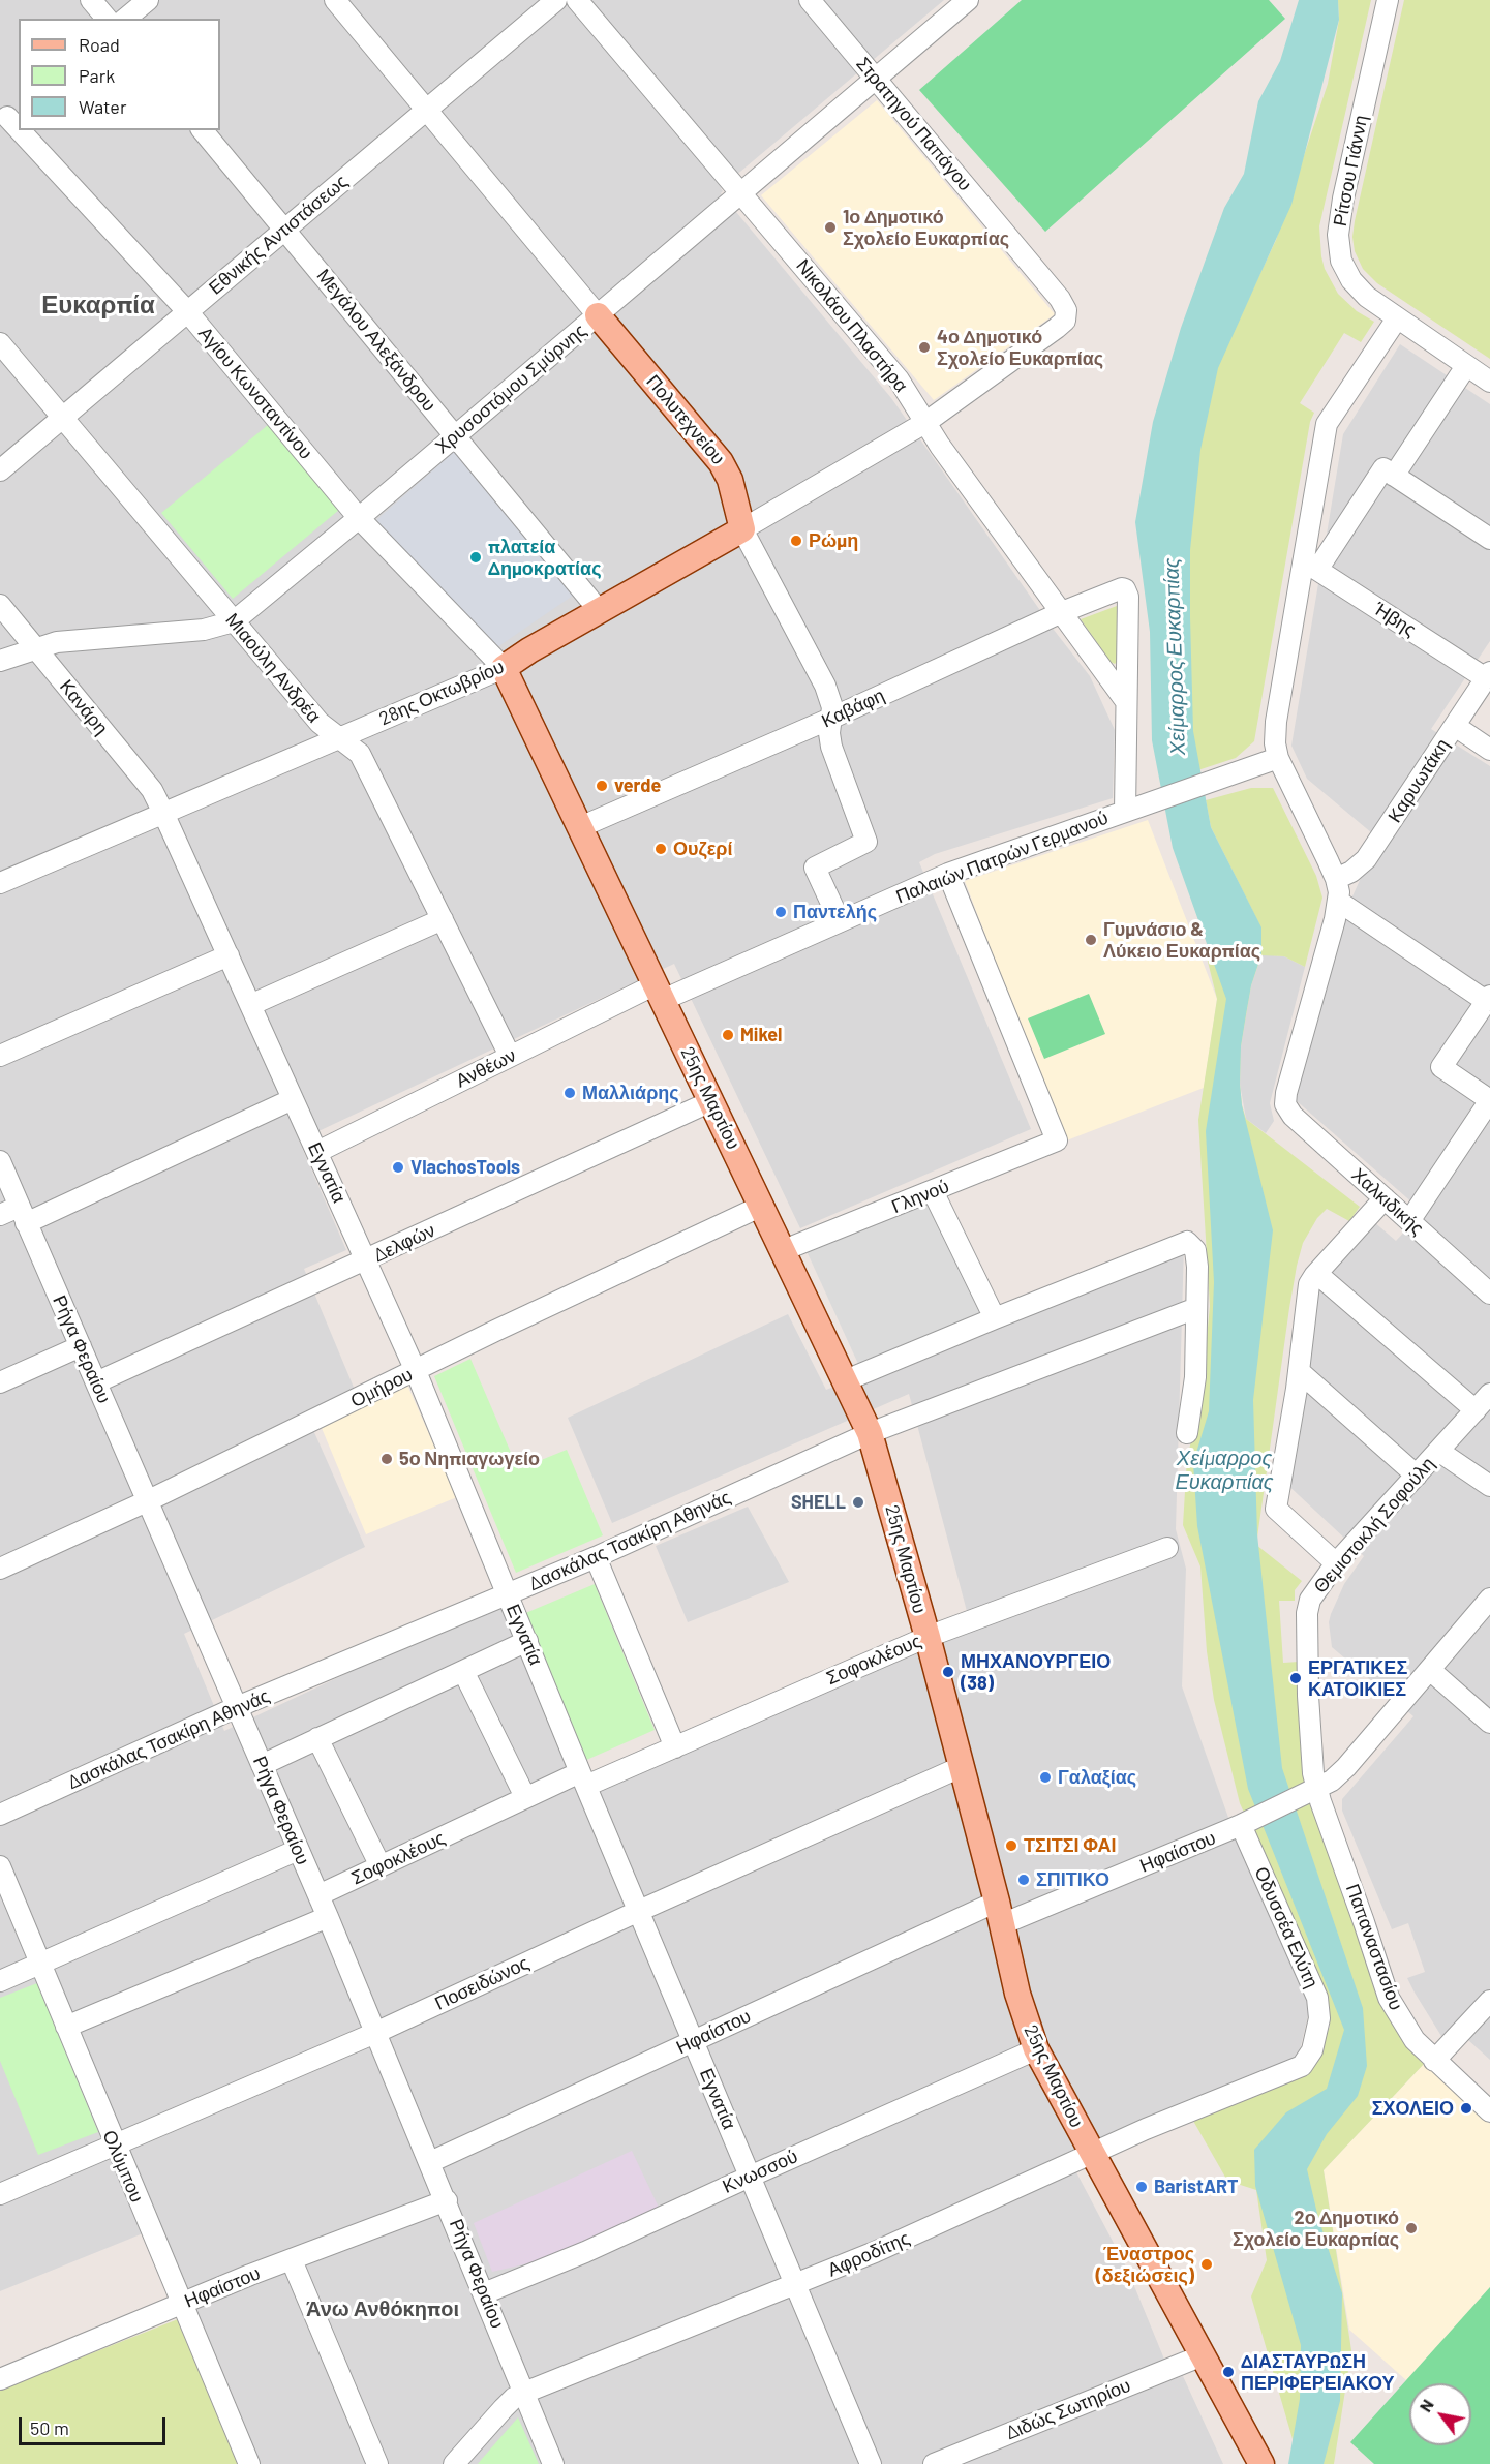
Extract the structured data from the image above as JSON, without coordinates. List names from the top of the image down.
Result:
{
  "streets": {
    "main road": ["Πολυτεχνείου", "28ης Οκτωβρίου", "25ης Μαρτίου"],
    "street": [
      "Στρατηγού Παπάγου",
      "Ρίτσου Γιάννη",
      "Εθνικής Αντιστάσεως",
      "Νικολάου Πλαστήρα",
      "Μεγάλου Αλεξάνδρου",
      "Χρυσοστόμου Σμύρνης",
      "Αγίου Κωνσταντίνου",
      "Ήβης",
      "Μιαούλη Ανδρέα",
      "Κανάρη",
      "Καβάφη",
      "Καρυωτάκη",
      "Παλαιών Πατρών Γερμανού",
      "Ανθέων",
      "Εγνατία",
      "Γληνού",
      "Χαλκιδικής",
      "Δελφών",
      "Ρήγα Φεραίου",
      "Ομήρου",
      "Θεμιστοκλή Σοφούλη",
      "Δασκάλας Τσακίρη Αθηνάς",
      "Σοφοκλέους",
      "Ηφαίστου",
      "Οδυσσέα Ελύτη",
      "Παπαναστασίου",
      "Ποσειδώνος",
      "Ολύμπου",
      "Κνωσσού",
      "Αφροδίτης",
      "Διδώς Σωτηρίου"
    ]
  },
  "crossings": [
    ["Στρατηγού Παπάγου", "Νικολάου Πλαστήρα"],
    ["Στρατηγού Παπάγου", "Χρυσοστόμου Σμύρνης"],
    ["Στρατηγού Παπάγου", "28ης Οκτωβρίου"],
    ["Εθνικής Αντιστάσεως", "Μεγάλου Αλεξάνδρου"],
    ["Εθνικής Αντιστάσεως", "Αγίου Κωνσταντίνου"],
    ["Εθνικής Αντιστάσεως", "Πολυτεχνείου"],
    ["Εθνικής Αντιστάσεως", "Μιαούλη Ανδρέα"],
    ["Νικολάου Πλαστήρα", "Χρυσοστόμου Σμύρνης"],
    ["Νικολάου Πλαστήρα", "28ης Οκτωβρίου"],
    ["Νικολάου Πλαστήρα", "Καβάφη"],
    ["Μεγάλου Αλεξάνδρου", "Χρυσοστόμου Σμύρνης"],
    ["Μεγάλου Αλεξάνδρου", "28ης Οκτωβρίου"],
    ["Χρυσοστόμου Σμύρνης", "Αγίου Κωνσταντίνου"],
    ["Χρυσοστόμου Σμύρνης", "Πολυτεχνείου"],
    ["Χρυσοστόμου Σμύρνης", "Μιαούλη Ανδρέα"],
    ["Χρυσοστόμου Σμύρνης", "Κανάρη"],
    ["Αγίου Κωνσταντίνου", "28ης Οκτωβρίου"],
    ["Αγίου Κωνσταντίνου", "25ης Μαρτίου"],
    ["Πολυτεχνείου", "28ης Οκτωβρίου"],
    ["Πολυτεχνείου", "Καβάφη"],
    ["Πολυτεχνείου", "Παλαιών Πατρών Γερμανού"],
    ["Ήβης", "Καρυωτάκη"],
    ["Μιαούλη Ανδρέα", "28ης Οκτωβρίου"],
    ["Μιαούλη Ανδρέα", "Ανθέων"],
    ["28ης Οκτωβρίου", "Κανάρη"],
    ["28ης Οκτωβρίου", "25ης Μαρτίου"],
    ["28ης Οκτωβρίου", "Εγνατία"],
    ["Κανάρη", "Εγνατία"],
    ["Καβάφη", "25ης Μαρτίου"],
    ["Παλαιών Πατρών Γερμανού", "Ανθέων"],
    ["Παλαιών Πατρών Γερμανού", "25ης Μαρτίου"],
    ["Παλαιών Πατρών Γερμανού", "Γληνού"],
    ["Ανθέων", "25ης Μαρτίου"],
    ["Ανθέων", "Εγνατία"],
    ["25ης Μαρτίου", "Γληνού"],
    ["25ης Μαρτίου", "Δελφών"],
    ["25ης Μαρτίου", "Ομήρου"],
    ["25ης Μαρτίου", "Δασκάλας Τσακίρη Αθηνάς"],
    ["25ης Μαρτίου", "Σοφοκλέους"],
    ["25ης Μαρτίου", "Ηφαίστου"],
    ["25ης Μαρτίου", "Ποσειδώνος"],
    ["25ης Μαρτίου", "Κνωσσού"],
    ["25ης Μαρτίου", "Αφροδίτης"],
    ["25ης Μαρτίου", "Διδώς Σωτηρίου"],
    ["Εγνατία", "Δελφών"],
    ["Εγνατία", "Ομήρου"],
    ["Εγνατία", "Δασκάλας Τσακίρη Αθηνάς"],
    ["Εγνατία", "Σοφοκλέους"],
    ["Εγνατία", "Ηφαίστου"],
    ["Εγνατία", "Ποσειδώνος"],
    ["Εγνατία", "Κνωσσού"],
    ["Εγνατία", "Αφροδίτης"],
    ["Δελφών", "Ρήγα Φεραίου"],
    ["Ρήγα Φεραίου", "Ομήρου"],
    ["Ρήγα Φεραίου", "Δασκάλας Τσακίρη Αθηνάς"],
    ["Ρήγα Φεραίου", "Σοφοκλέους"],
    ["Ρήγα Φεραίου", "Ηφαίστου"],
    ["Ρήγα Φεραίου", "Ποσειδώνος"],
    ["Ρήγα Φεραίου", "Κνωσσού"],
    ["Ρήγα Φεραίου", "Αφροδίτης"],
    ["Θεμιστοκλή Σοφούλη", "Ηφαίστου"],
    ["Θεμιστοκλή Σοφούλη", "Παπαναστασίου"],
    ["Ηφαίστου", "Οδυσσέα Ελύτη"],
    ["Ηφαίστου", "Παπαναστασίου"],
    ["Ηφαίστου", "Ολύμπου"],
    ["Οδυσσέα Ελύτη", "Αφροδίτης"],
    ["Ποσειδώνος", "Ολύμπου"]
  ],
  "districts": ["Ευκαρπία", "Άνω Ανθόκηποι"],
  "water": ["Χείμαρρος Ευκαρπίας"],
  "places": [
    "1ο Δημοτικό Σχολείο Ευκαρπίας",
    "4ο Δημοτικό Σχολείο Ευκαρπίας",
    "Ρώμη",
    "πλατεία Δημοκρατίας",
    "verde",
    "Ουζερί",
    "Παντελής",
    "Γυμνάσιο & Λύκειο Ευκαρπίας",
    "Mikel",
    "Μαλλιάρης",
    "VlachosTools",
    "5ο Νηπιαγωγείο",
    "SHELL",
    "ΜΗΧΑΝΟΥΡΓΕΙΟ (38)",
    "ΕΡΓΑΤΙΚΕΣ ΚΑΤΟΙΚΙΕΣ",
    "Γαλαξίας",
    "ΤΣΙΤΣΙ ΦΑΙ",
    "ΣΠΙΤΙΚΟ",
    "ΣΧΟΛΕΙΟ",
    "BaristART",
    "2ο Δημοτικό Σχολείο Ευκαρπίας",
    "Έναστρος (δεξιώσεις)",
    "ΔΙΑΣΤΑΥΡΩΣΗ ΠΕΡΙΦΕΡΕΙΑΚΟΥ"
  ],
  "legend": ["Road", "Park", "Water"],
  "scale_bar": "50 m",
  "north": "top left"
}
